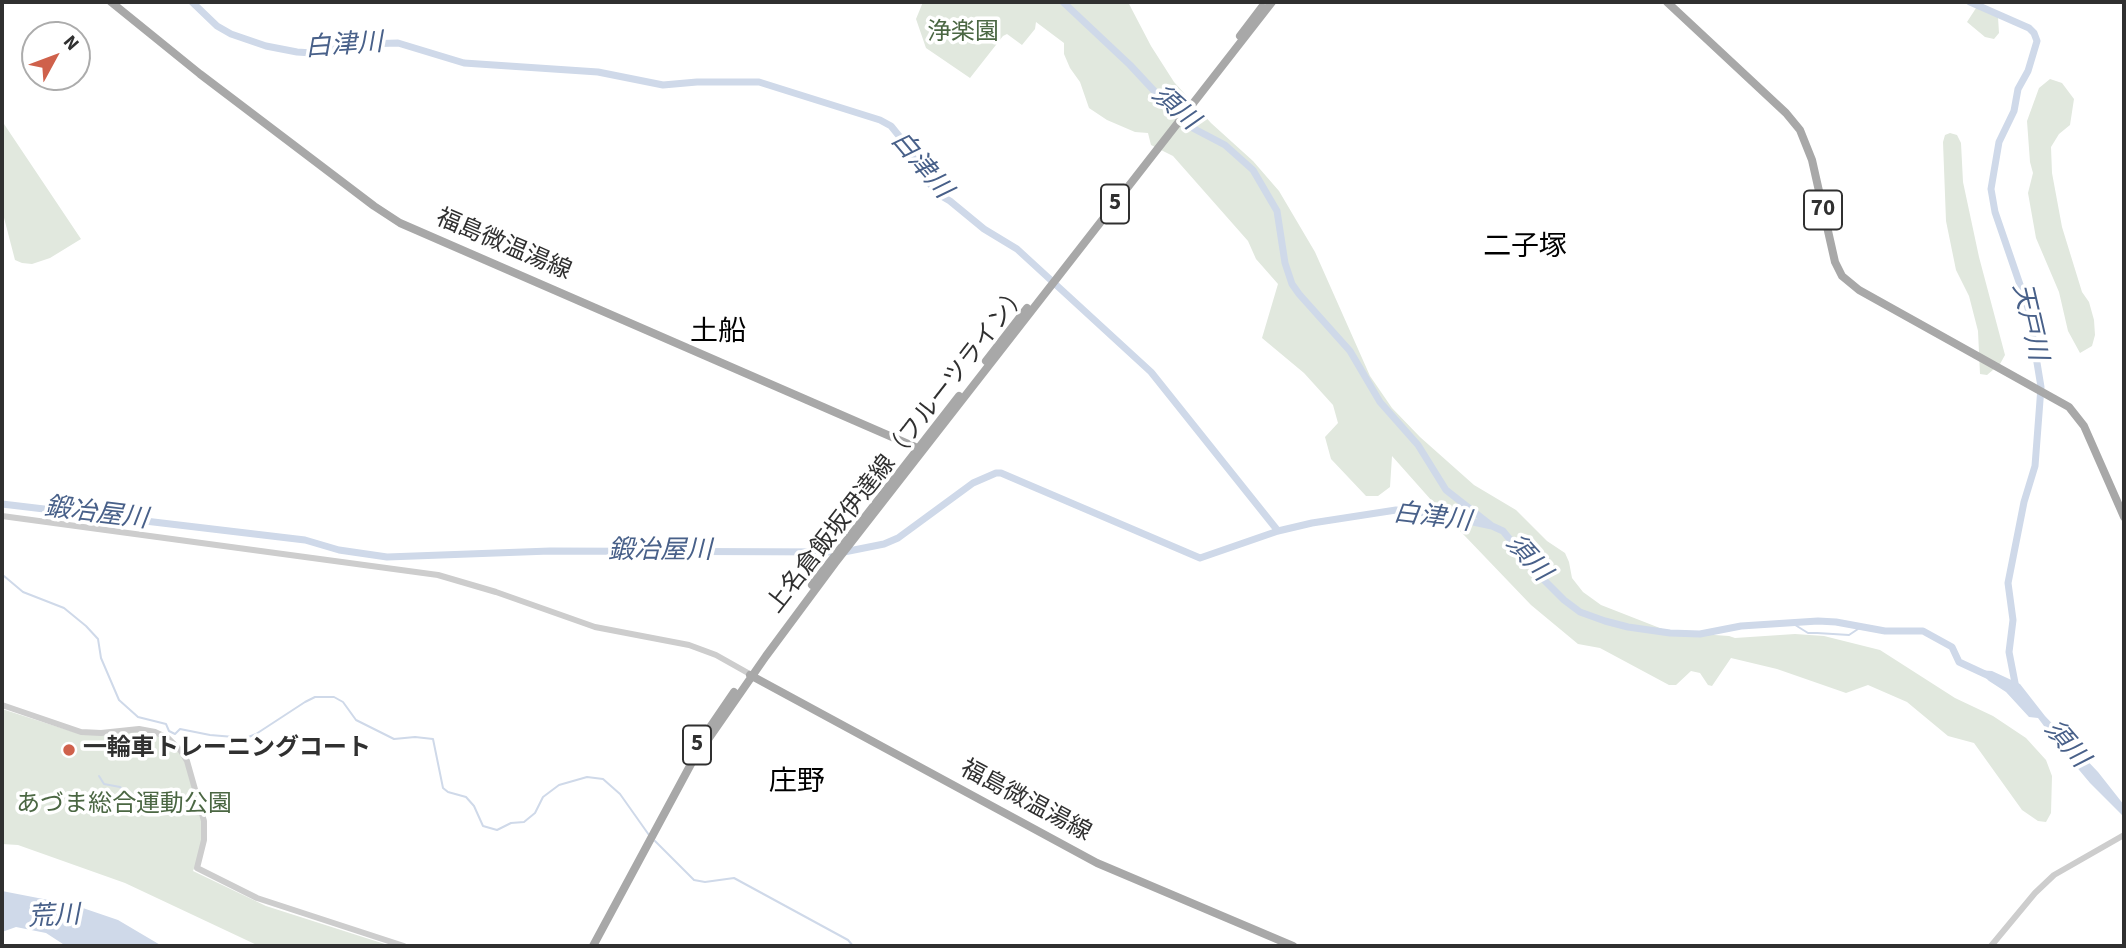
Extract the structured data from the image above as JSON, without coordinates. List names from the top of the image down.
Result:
{
  "streets": {
    "main road": [
      "5",
      "70",
      "福島微温湯線",
      "上名倉飯坂伊達線（フルーツライン）"
    ]
  },
  "crossings": [
    ["福島微温湯線", "上名倉飯坂伊達線（フルーツライン）"]
  ],
  "districts": ["二子塚", "土船", "庄野"],
  "water": [
    "白津川",
    "須川",
    "天戸川",
    "鍛冶屋川",
    "荒川"
  ],
  "parks": ["浄楽園", "あづま総合運動公園"],
  "places": ["一輪車トレーニングコート"],
  "north": "top right"
}
